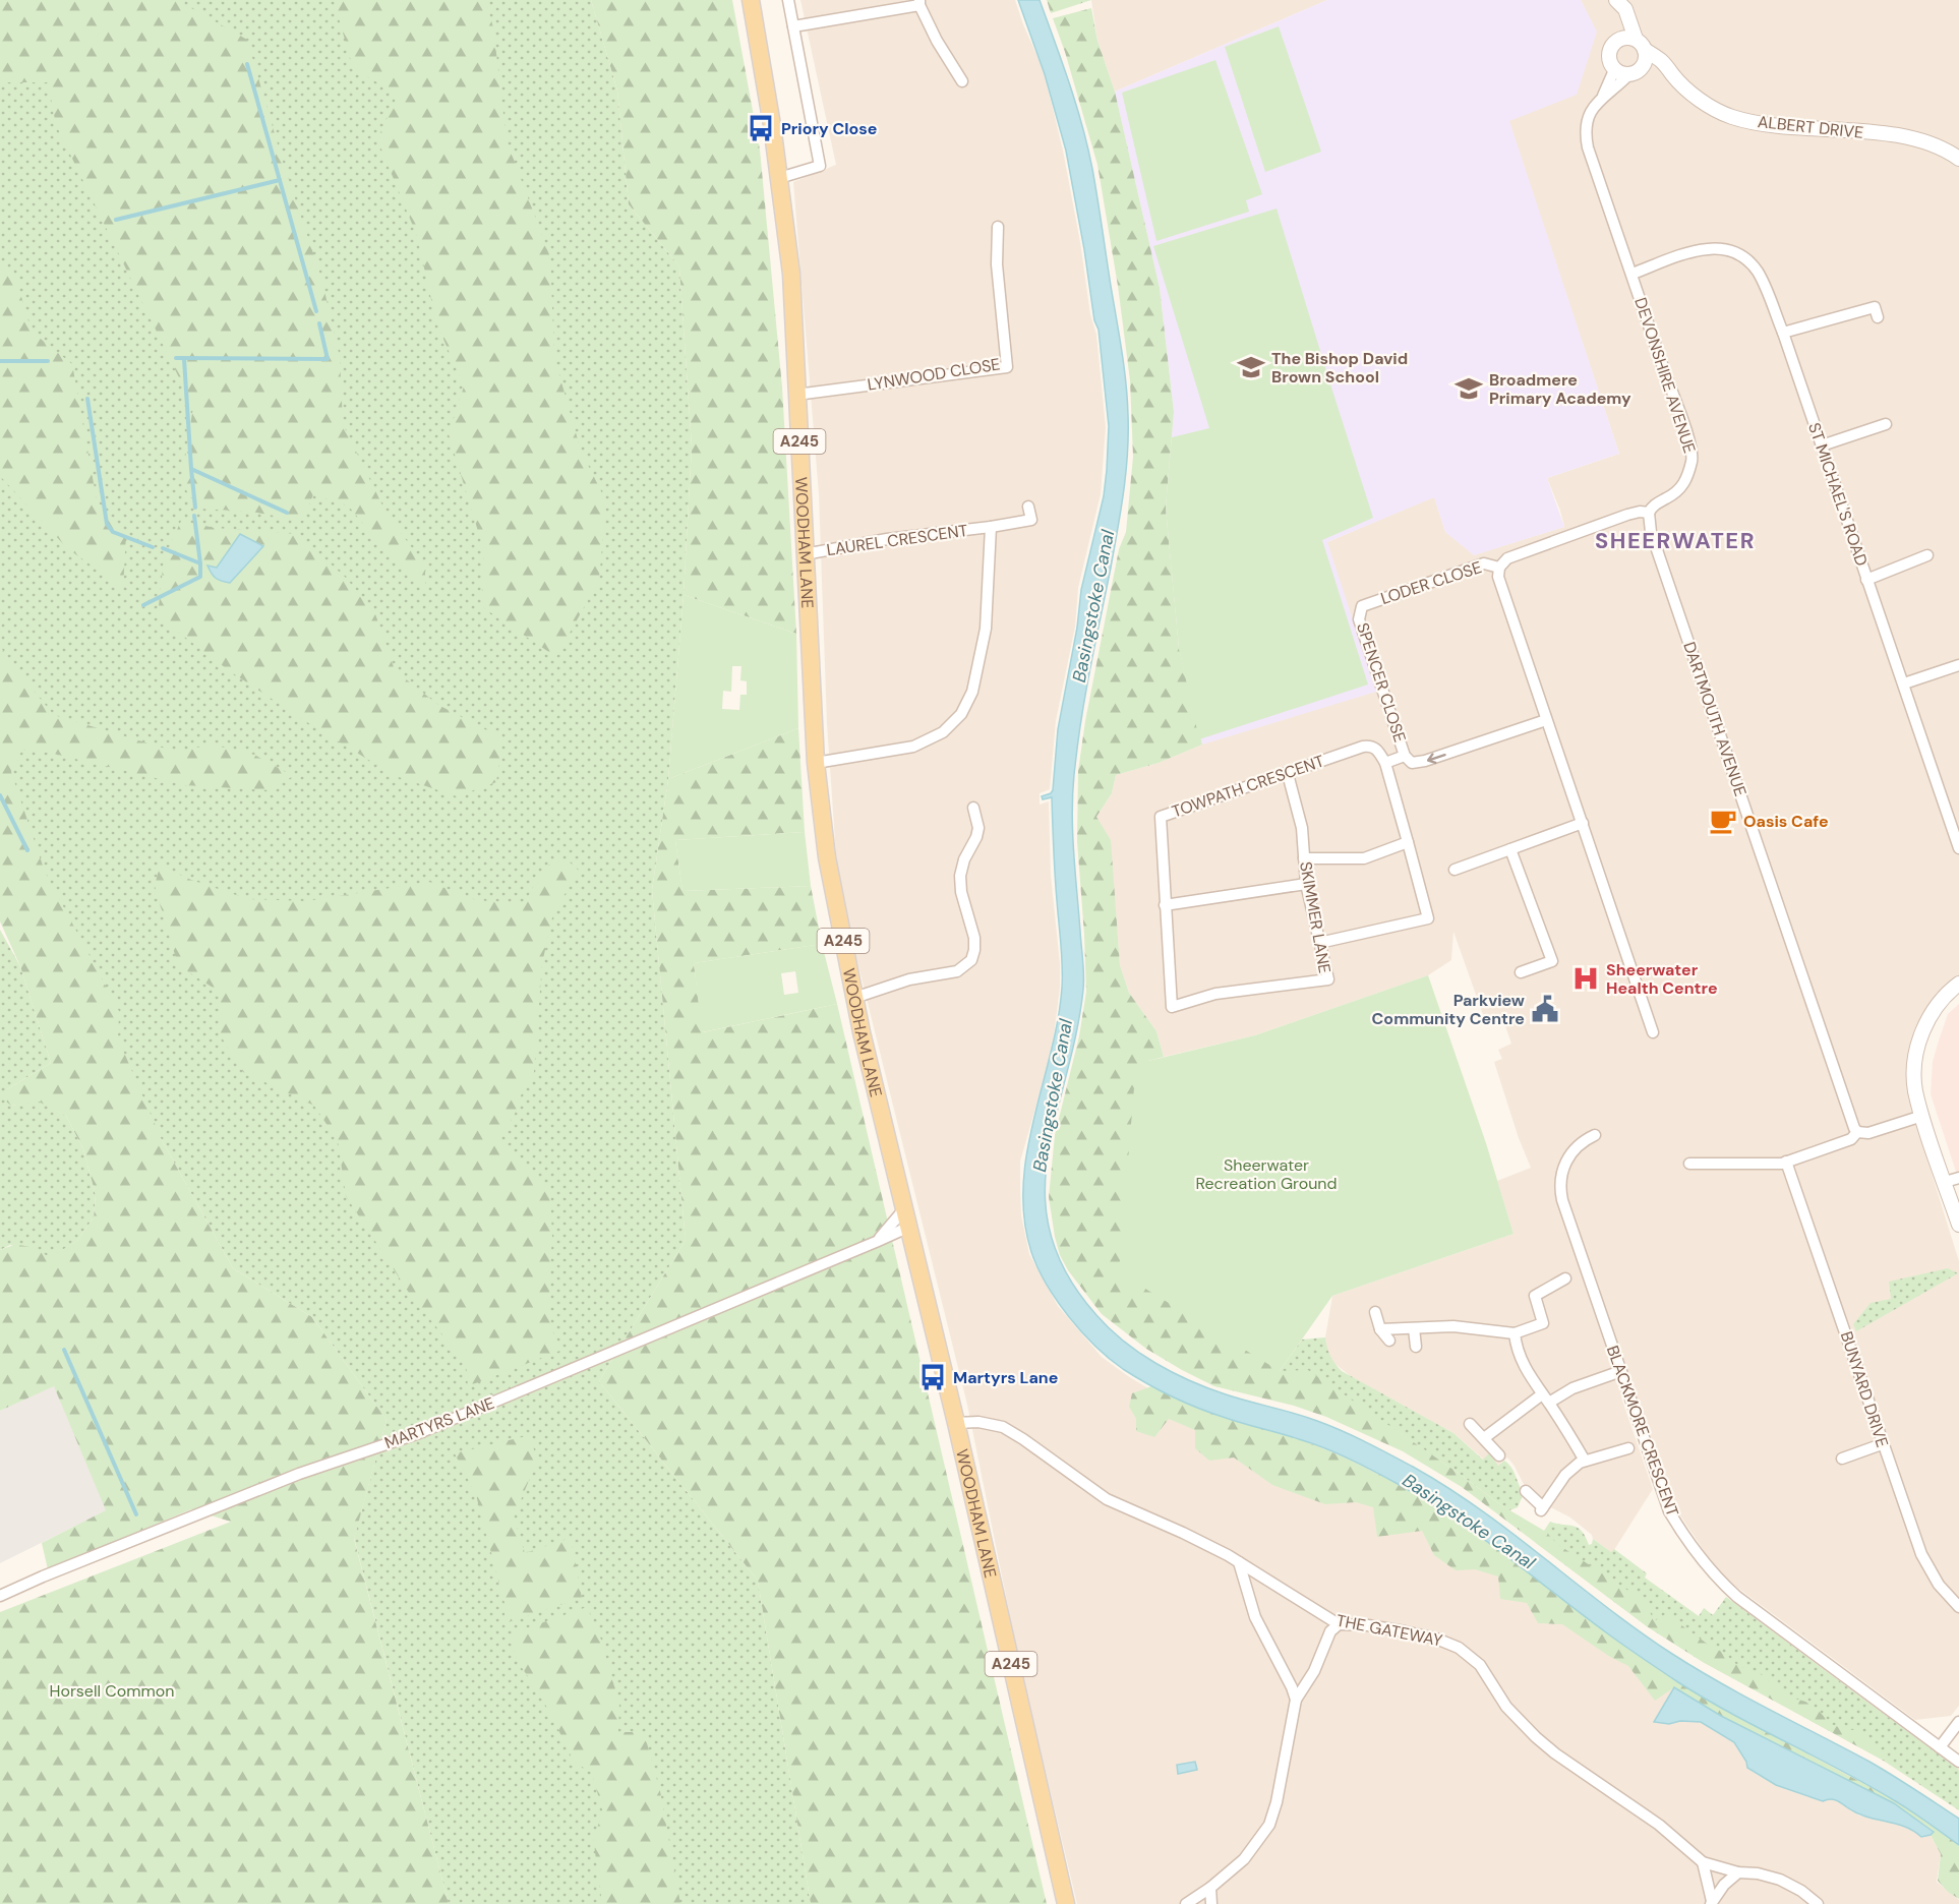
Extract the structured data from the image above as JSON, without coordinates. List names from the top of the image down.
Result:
{
  "streets": {
    "main road": ["A245", "WOODHAM LANE"],
    "street": [
      "ALBERT DRIVE",
      "LYNWOOD CLOSE",
      "DEVONSHIRE AVENUE",
      "ST MICHAEL'S ROAD",
      "LAUREL CRESCENT",
      "LODER CLOSE",
      "SPENCER CLOSE",
      "DARTMOUTH AVENUE",
      "TOWPATH CRESCENT",
      "SKIMMER LANE",
      "BUNYARD DRIVE",
      "MARTYRS LANE",
      "BLACKMORE CRESCENT",
      "THE GATEWAY"
    ]
  },
  "crossings": [
    ["ALBERT DRIVE", "DEVONSHIRE AVENUE"],
    ["LYNWOOD CLOSE", "WOODHAM LANE"],
    ["DEVONSHIRE AVENUE", "ST MICHAEL'S ROAD"],
    ["DEVONSHIRE AVENUE", "LODER CLOSE"],
    ["DEVONSHIRE AVENUE", "DARTMOUTH AVENUE"],
    ["LAUREL CRESCENT", "WOODHAM LANE"],
    ["WOODHAM LANE", "MARTYRS LANE"],
    ["WOODHAM LANE", "THE GATEWAY"],
    ["LODER CLOSE", "SPENCER CLOSE"],
    ["TOWPATH CRESCENT", "SKIMMER LANE"]
  ],
  "one_way": ["SPENCER CLOSE"],
  "districts": ["SHEERWATER"],
  "water": ["Basingstoke Canal"],
  "parks": ["Sheerwater Recreation Ground", "Horsell Common"],
  "places": {
    "bus stop": ["Priory Close", "Martyrs Lane"],
    "school or university": ["The Bishop David Brown School", "Broadmere Primary Academy"],
    "cafe": ["Oasis Cafe"],
    "hospital": ["Sheerwater Health Centre"],
    "public building": ["Parkview Community Centre"]
  }
}
